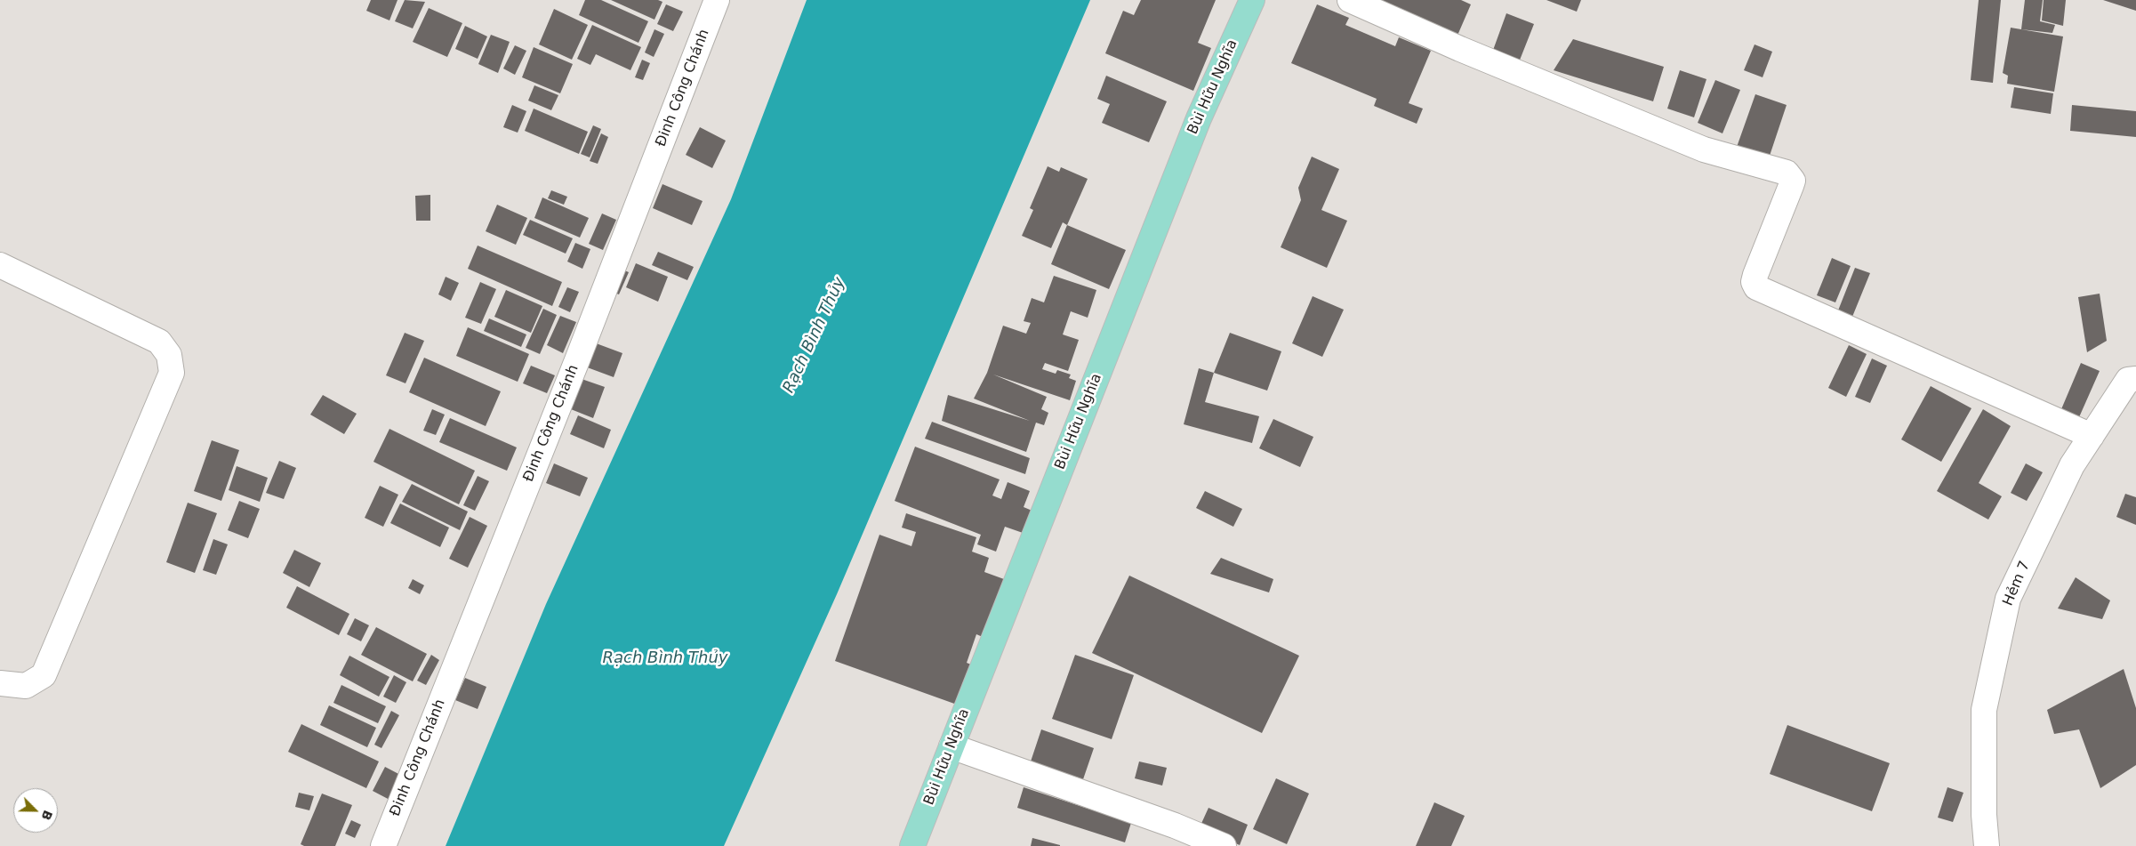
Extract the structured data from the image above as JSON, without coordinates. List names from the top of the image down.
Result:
{
  "streets": {
    "main road": ["Bùi Hữu Nghĩa"],
    "street": ["Đinh Công Chánh", "Hẻm 7"]
  },
  "water": ["Rạch Bình Thủy"],
  "north": "bottom right"
}
